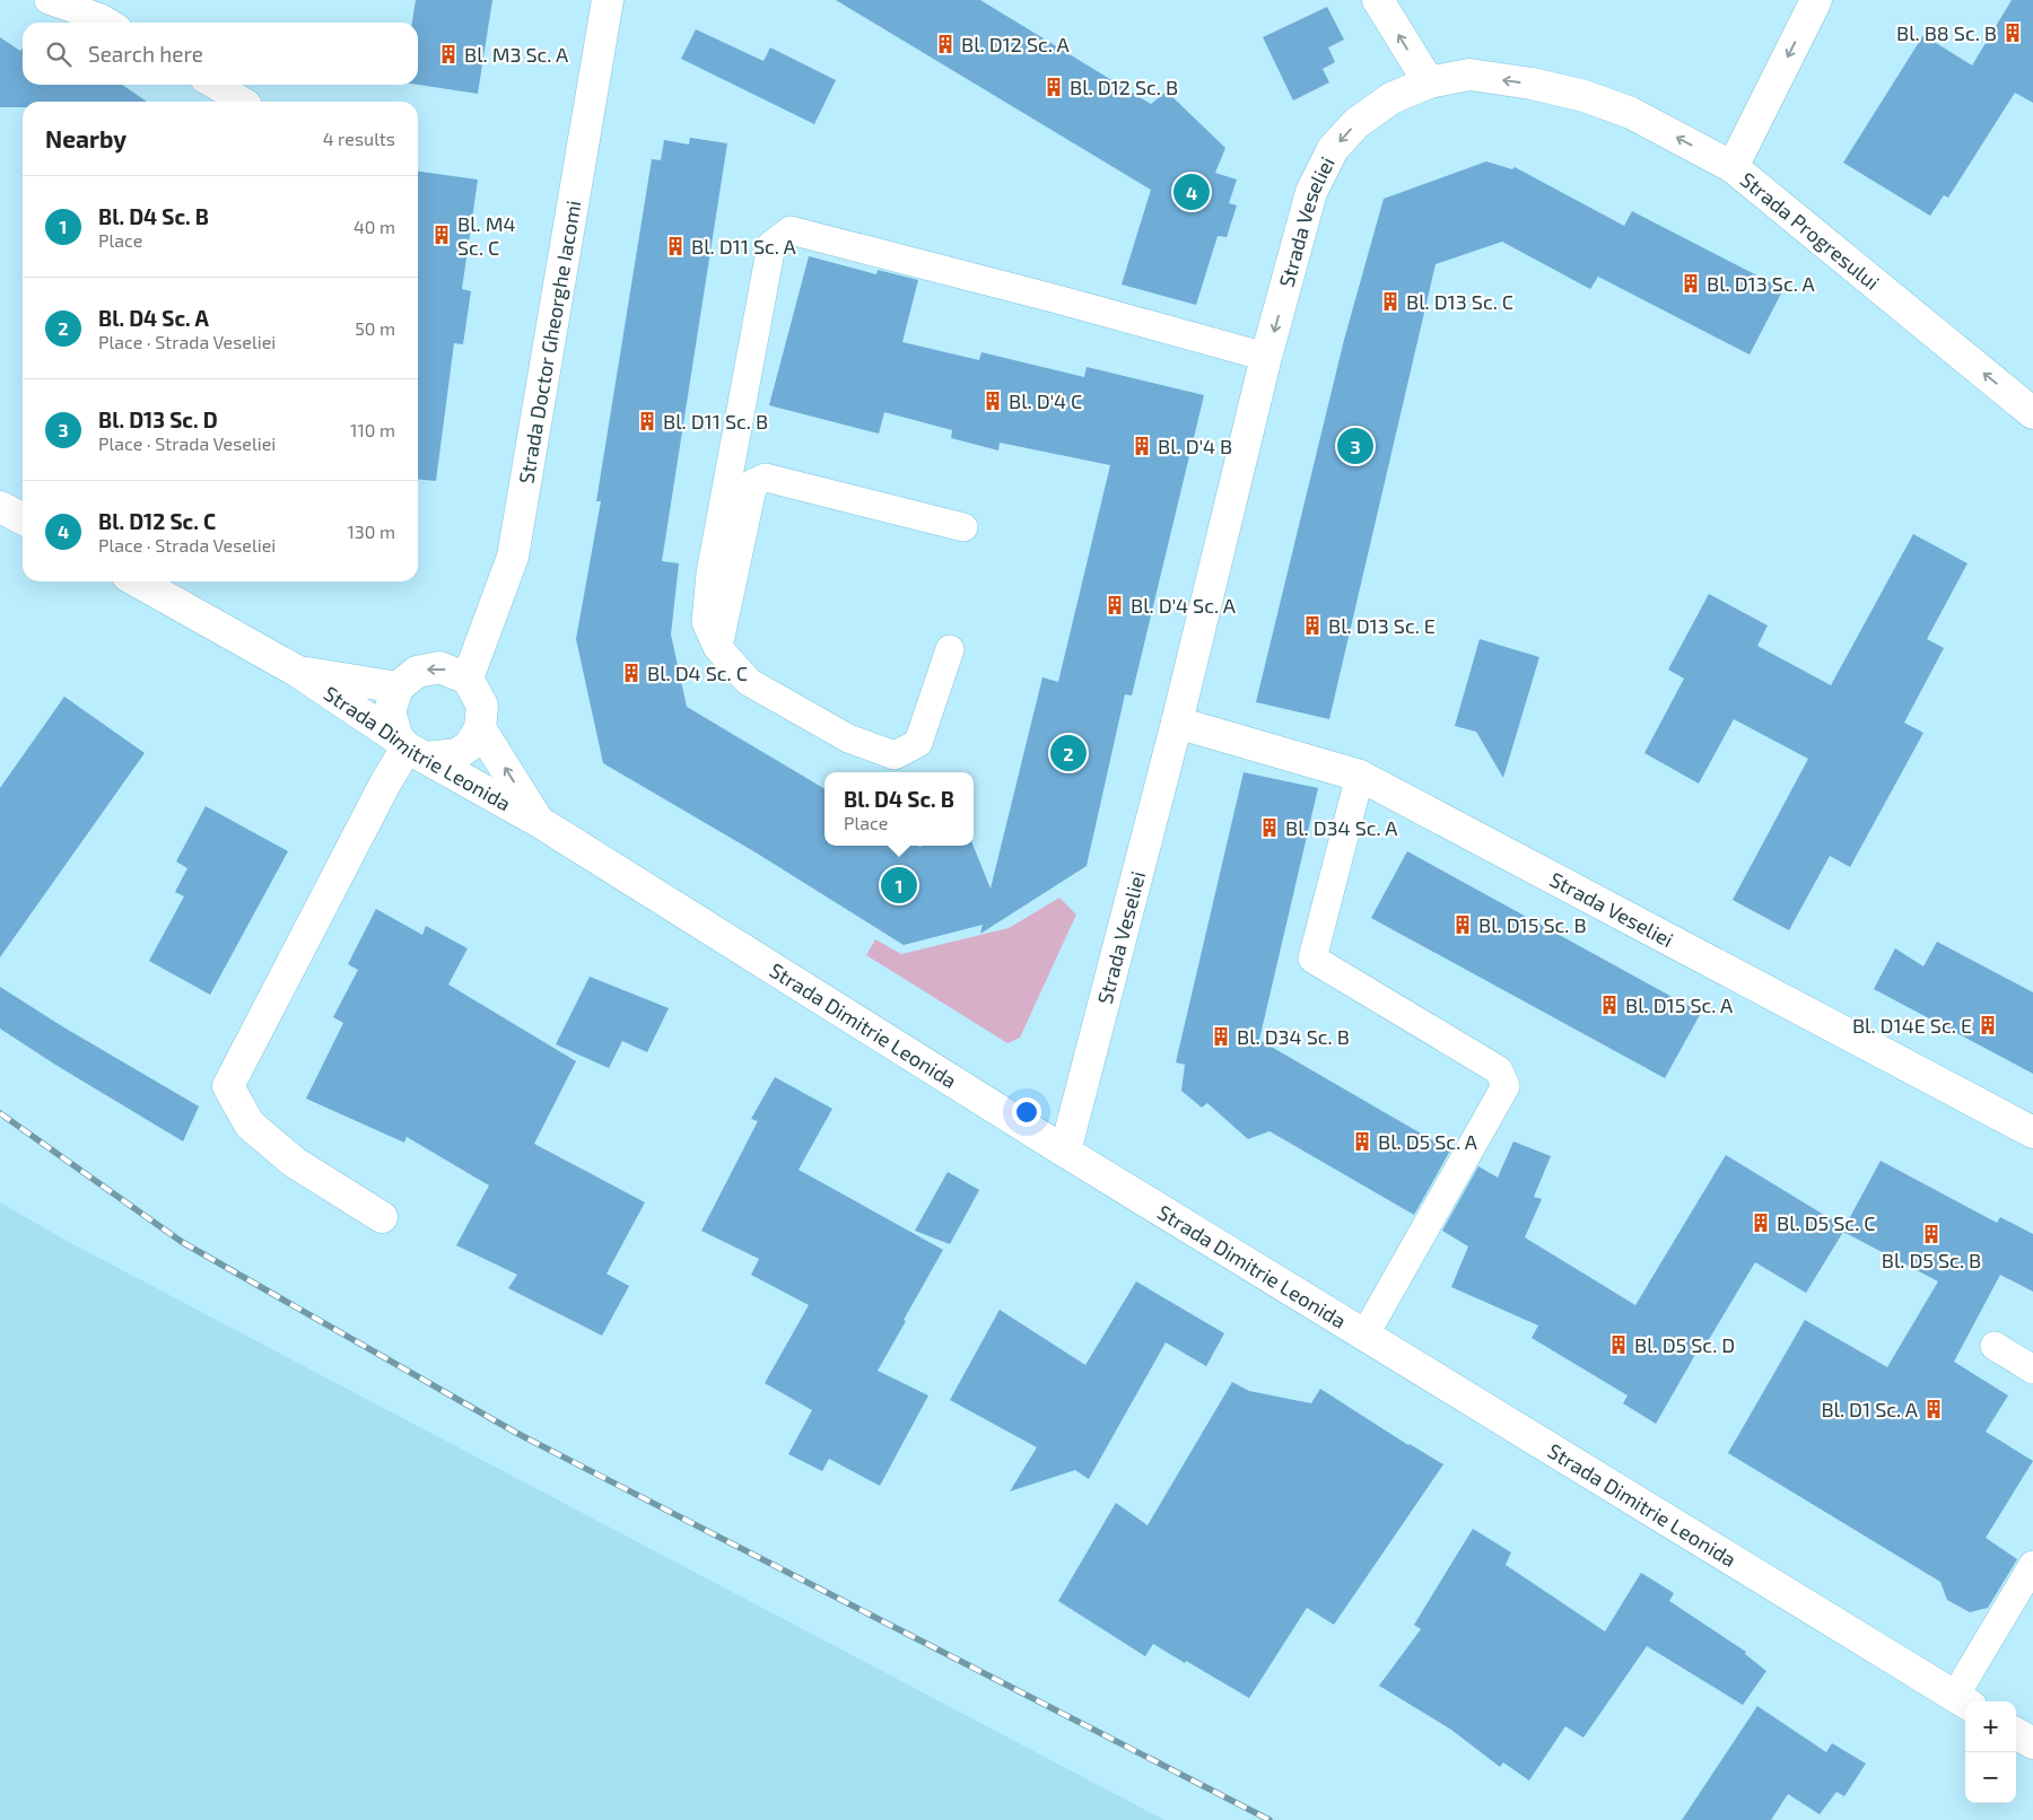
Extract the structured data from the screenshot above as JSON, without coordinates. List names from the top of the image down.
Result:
{
  "streets": {
    "street": [
      "Strada Veseliei",
      "Strada Progresului",
      "Strada Doctor Gheorghe Iacomi",
      "Strada Dimitrie Leonida"
    ]
  },
  "crossings": [
    ["Strada Veseliei", "Strada Progresului"],
    ["Strada Veseliei", "Strada Dimitrie Leonida"],
    ["Strada Doctor Gheorghe Iacomi", "Strada Dimitrie Leonida"]
  ],
  "places": {
    "building": [
      "Bl. B8 Sc. B",
      "Bl. D12 Sc. A",
      "Bl. M3 Sc. A",
      "Bl. D12 Sc. B",
      "Bl. M4 Sc. C",
      "Bl. D11 Sc. A",
      "Bl. D13 Sc. A",
      "Bl. D13 Sc. C",
      "Bl. D'4 C",
      "Bl. D11 Sc. B",
      "Bl. D'4 B",
      "Bl. D'4 Sc. A",
      "Bl. D13 Sc. E",
      "Bl. D4 Sc. C",
      "Bl. D34 Sc. A",
      "Bl. D15 Sc. B",
      "Bl. D15 Sc. A",
      "Bl. D14E Sc. E",
      "Bl. D34 Sc. B",
      "Bl. D5 Sc. A",
      "Bl. D5 Sc. C",
      "Bl. D5 Sc. B",
      "Bl. D5 Sc. D",
      "Bl. D1 Sc. A"
    ]
  },
  "page": {
    "search": "Search here",
    "heading": ["Nearby", "4 results"],
    "pins": [
      "4",
      "3",
      "2",
      "1"
    ],
    "list": [
      {
        "mark": "1",
        "name": "Bl. D4 Sc. B",
        "note": "Place",
        "value": "40 m"
      },
      {
        "mark": "2",
        "name": "Bl. D4 Sc. A",
        "note": "Place · Strada Veseliei",
        "value": "50 m"
      },
      {
        "mark": "3",
        "name": "Bl. D13 Sc. D",
        "note": "Place · Strada Veseliei",
        "value": "110 m"
      },
      {
        "mark": "4",
        "name": "Bl. D12 Sc. C",
        "note": "Place · Strada Veseliei",
        "value": "130 m"
      }
    ],
    "popup": ["Bl. D4 Sc. B", "Place"],
    "map_buttons": ["+", "−"]
  }
}
